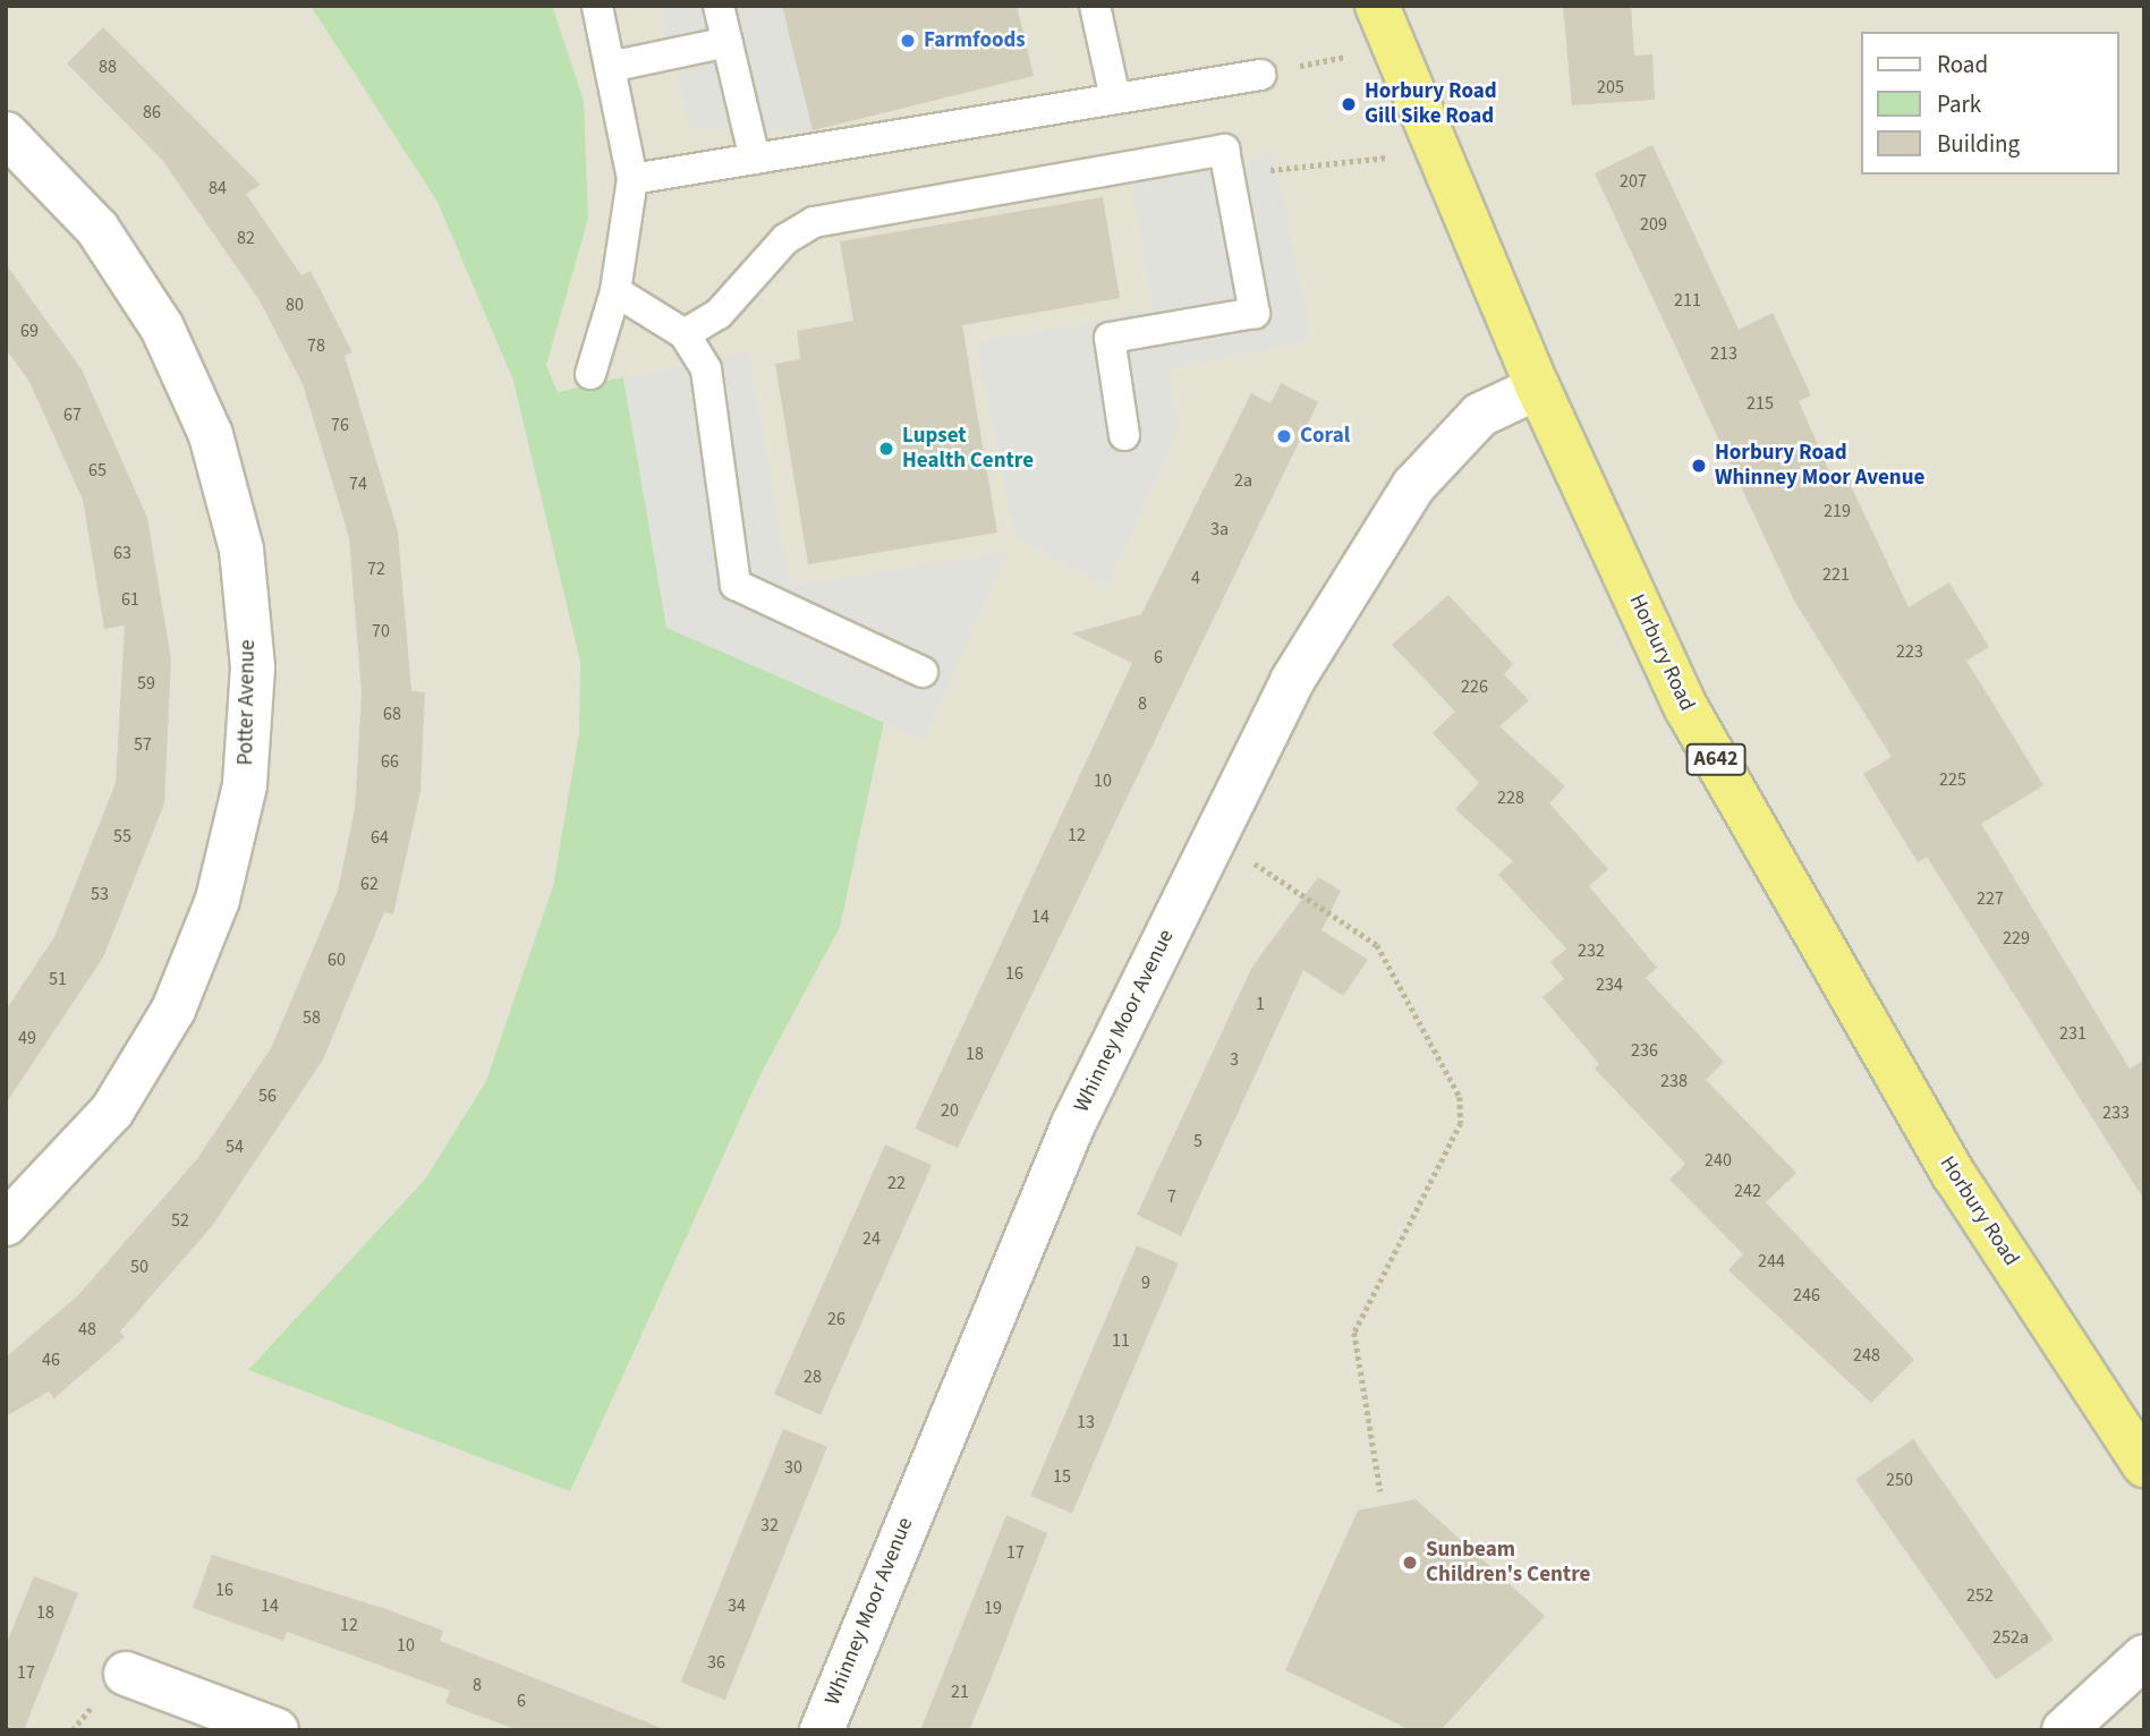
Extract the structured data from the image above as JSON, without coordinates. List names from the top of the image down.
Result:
{
  "streets": {
    "highway": ["Horbury Road", "A642"],
    "street": ["Potter Avenue", "Whinney Moor Avenue"]
  },
  "crossings": [
    ["Horbury Road", "Whinney Moor Avenue"]
  ],
  "places": [
    "Farmfoods",
    "Horbury Road Gill Sike Road",
    "Coral",
    "Lupset Health Centre",
    "Horbury Road Whinney Moor Avenue",
    "Sunbeam Children's Centre"
  ],
  "house_numbers": [
    "88",
    "205",
    "86",
    "207",
    "84",
    "209",
    "82",
    "211",
    "80",
    "69",
    "78",
    "213",
    "215",
    "67",
    "76",
    "65",
    "2a",
    "74",
    "219",
    "3a",
    "63",
    "72",
    "221",
    "4",
    "61",
    "70",
    "223",
    "6",
    "59",
    "226",
    "8",
    "68",
    "57",
    "66",
    "225",
    "10",
    "228",
    "12",
    "55",
    "64",
    "62",
    "53",
    "227",
    "14",
    "229",
    "232",
    "60",
    "16",
    "51",
    "234",
    "1",
    "58",
    "231",
    "49",
    "236",
    "18",
    "3",
    "238",
    "56",
    "20",
    "233",
    "5",
    "54",
    "240",
    "22",
    "242",
    "7",
    "52",
    "24",
    "244",
    "50",
    "9",
    "246",
    "26",
    "48",
    "11",
    "248",
    "46",
    "28",
    "13",
    "30",
    "15",
    "250",
    "32",
    "17",
    "16",
    "252",
    "14",
    "34",
    "19",
    "18",
    "12",
    "252a",
    "10",
    "36",
    "17",
    "8",
    "21",
    "6"
  ],
  "legend": ["Road", "Park", "Building"]
}
